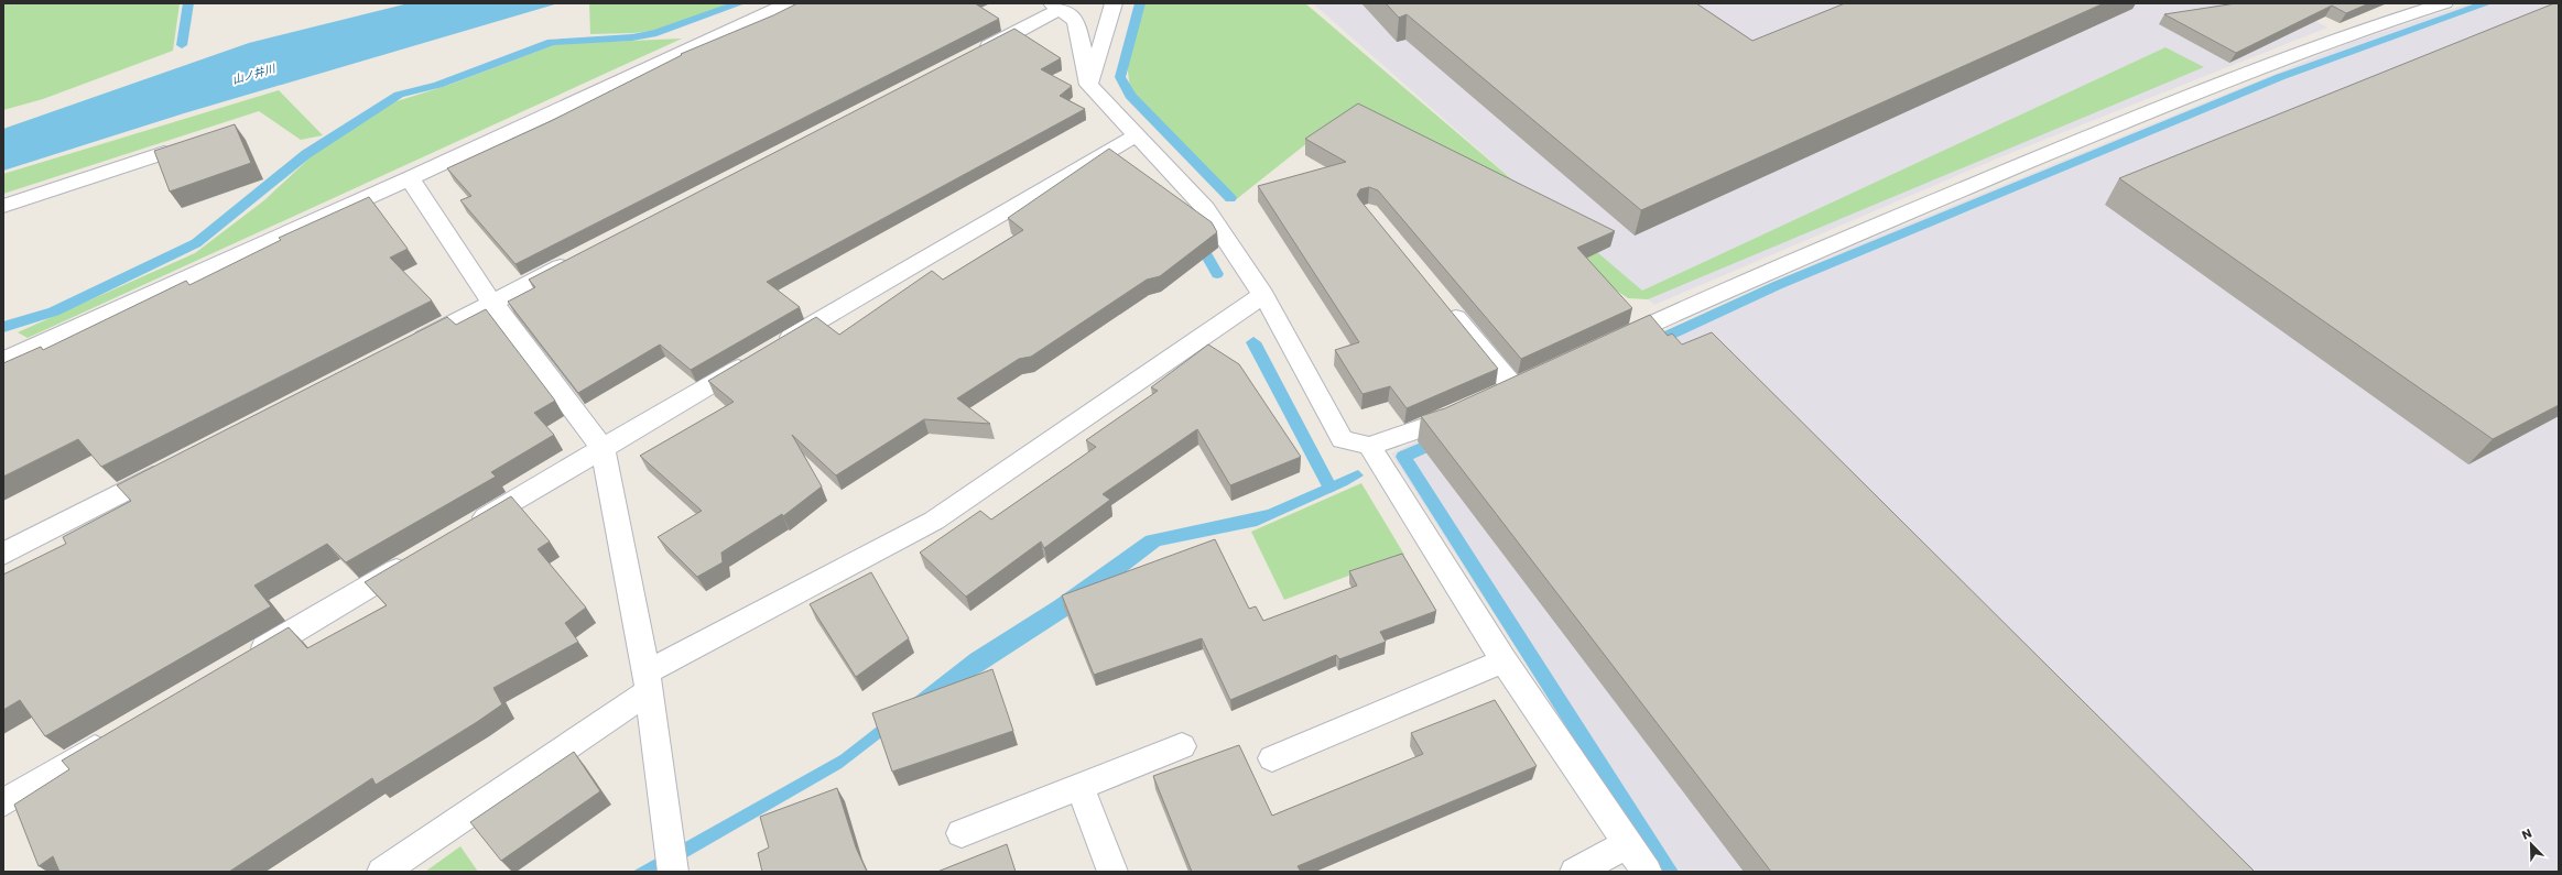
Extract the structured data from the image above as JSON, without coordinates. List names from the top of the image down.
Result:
{
  "water": ["山ノ井川"],
  "north": "top left"
}
